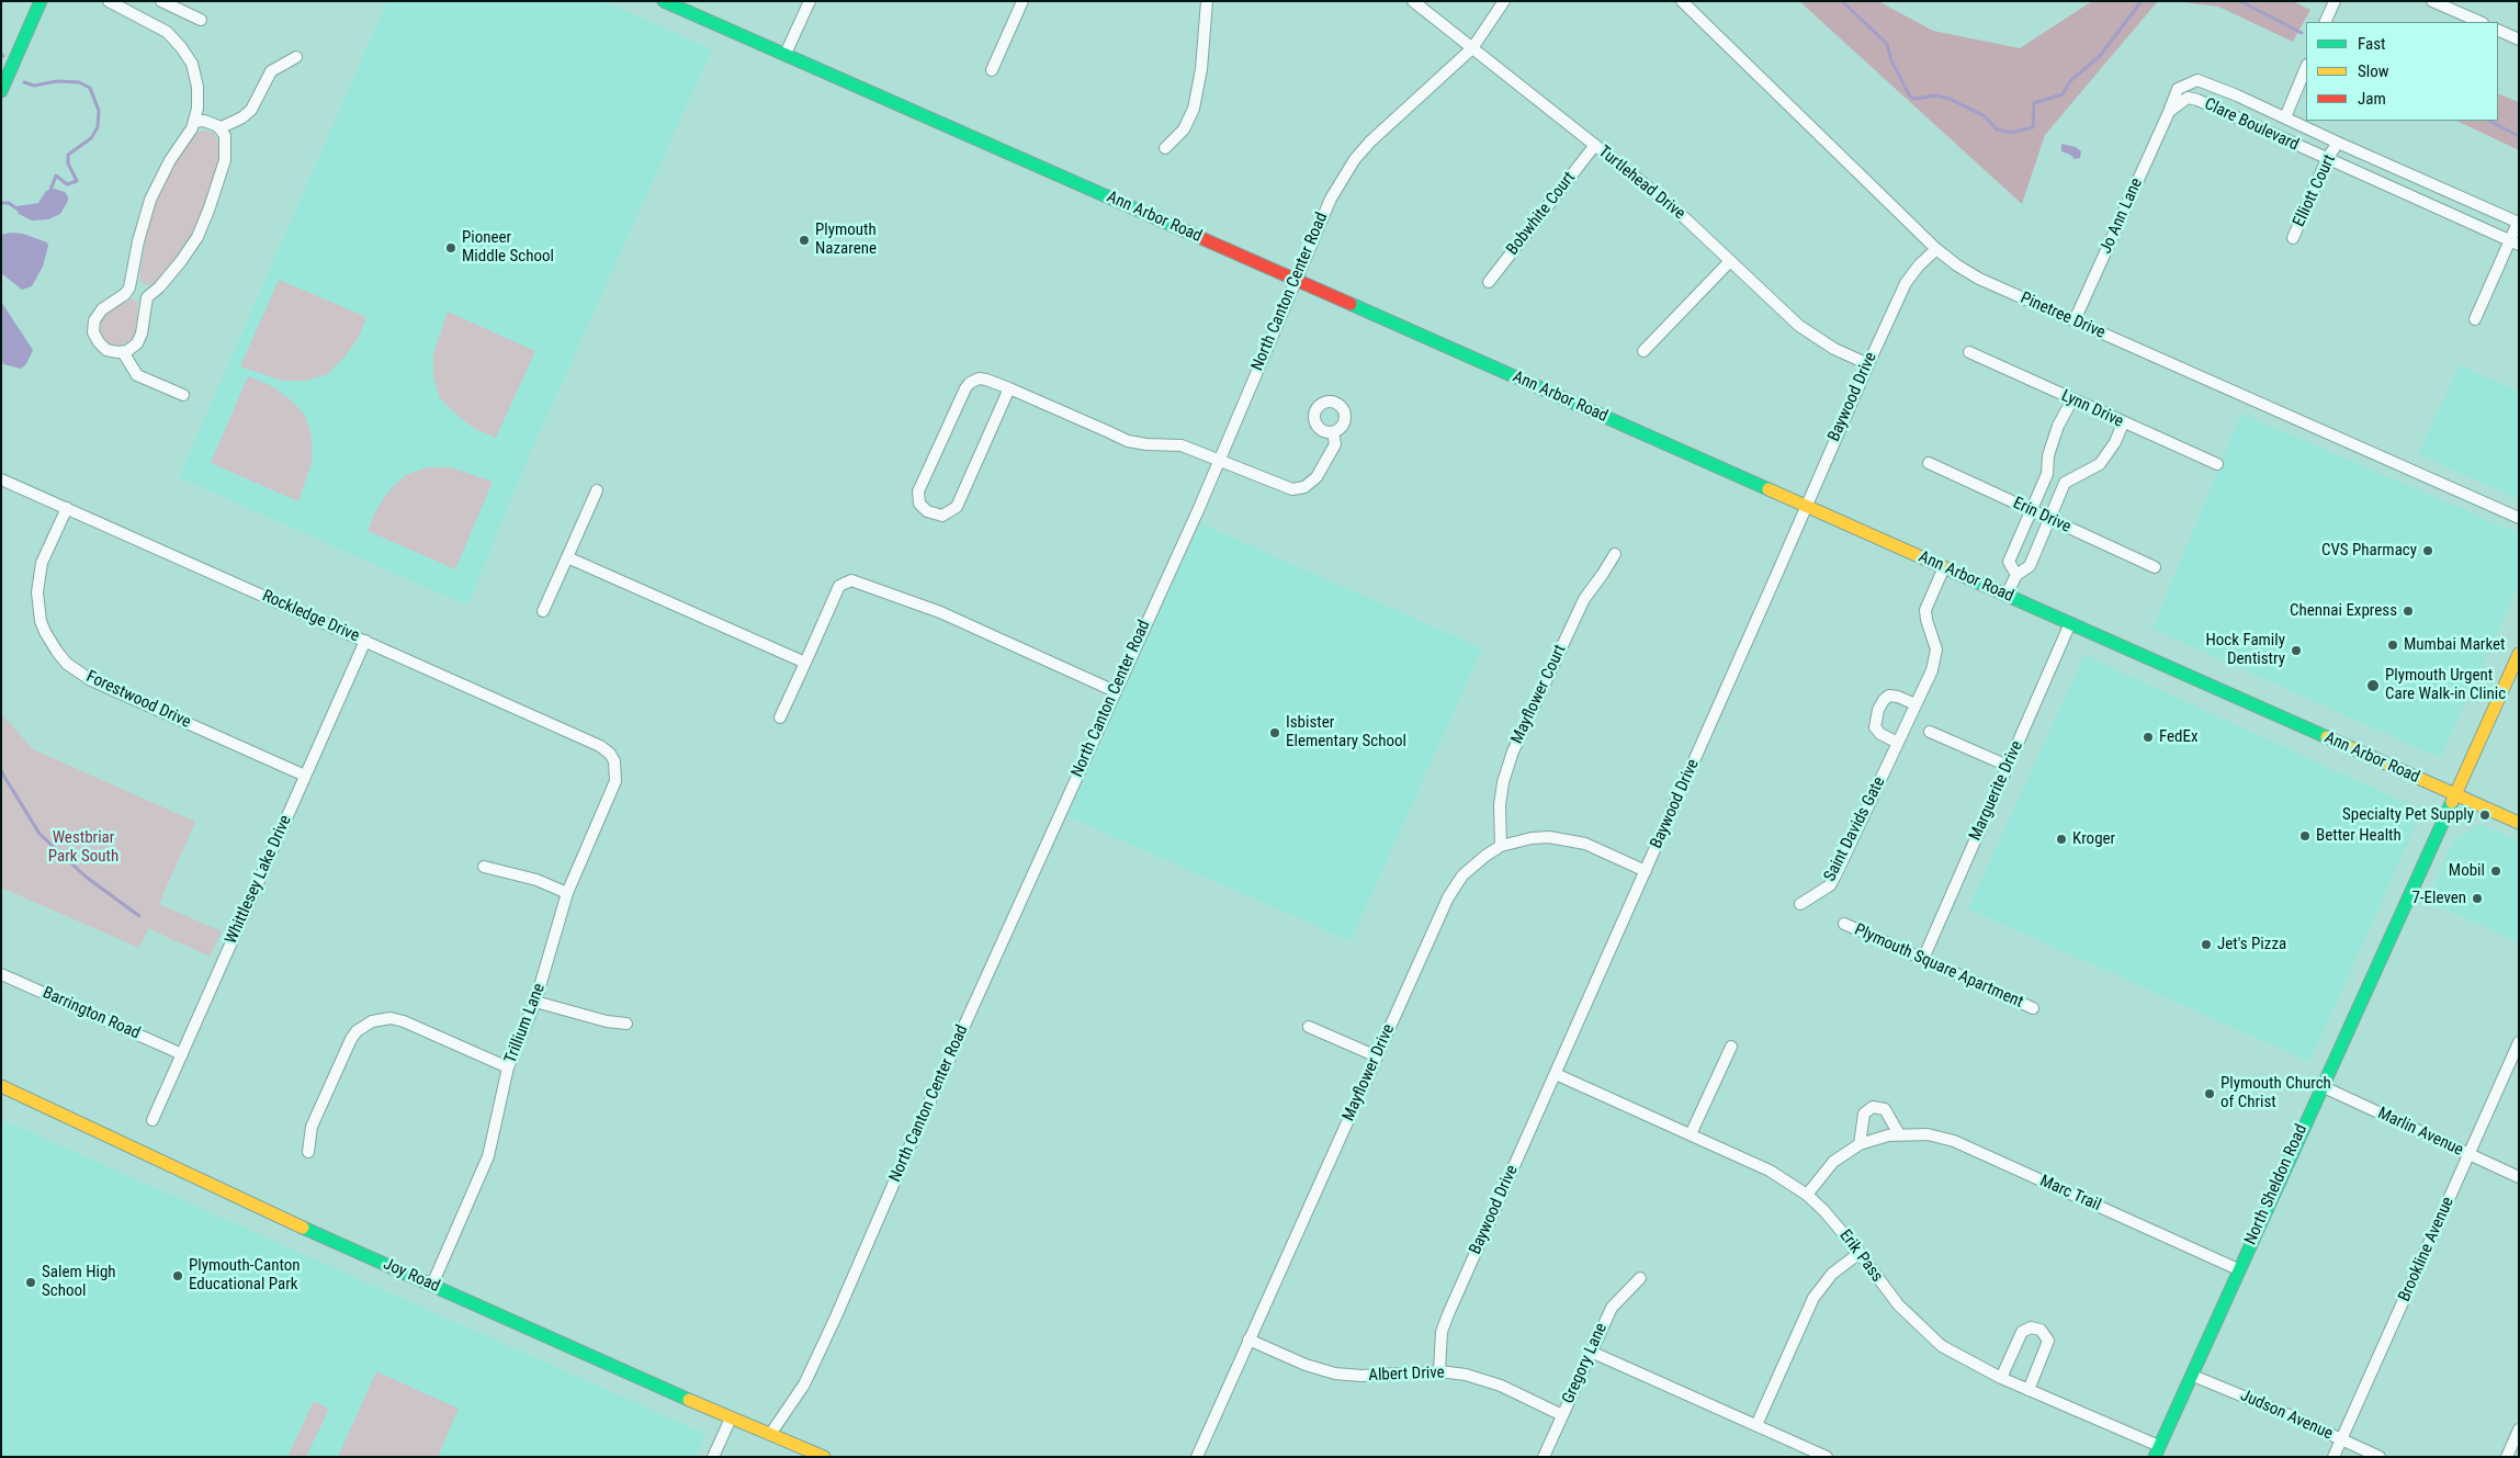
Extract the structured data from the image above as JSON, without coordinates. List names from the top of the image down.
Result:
{
  "streets": {
    "main road": ["Ann Arbor Road", "North Sheldon Road", "Joy Road"],
    "street": [
      "Clare Boulevard",
      "Turtlehead Drive",
      "Elliott Court",
      "Bobwhite Court",
      "Jo Ann Lane",
      "North Canton Center Road",
      "Pinetree Drive",
      "Baywood Drive",
      "Lynn Drive",
      "Erin Drive",
      "Rockledge Drive",
      "Mayflower Court",
      "Forestwood Drive",
      "Marguerite Drive",
      "Saint Davids Gate",
      "Whittlesey Lake Drive",
      "Plymouth Square Apartment",
      "Barrington Road",
      "Trillium Lane",
      "Mayflower Drive",
      "Marlin Avenue",
      "Marc Trail",
      "Brookline Avenue",
      "Erik Pass",
      "Gregory Lane",
      "Albert Drive",
      "Judson Avenue"
    ]
  },
  "crossings": [
    ["Clare Boulevard", "Elliott Court"],
    ["Clare Boulevard", "Jo Ann Lane"],
    ["Turtlehead Drive", "Bobwhite Court"],
    ["Turtlehead Drive", "North Canton Center Road"],
    ["Turtlehead Drive", "Baywood Drive"],
    ["Jo Ann Lane", "Pinetree Drive"],
    ["Ann Arbor Road", "North Canton Center Road"],
    ["Ann Arbor Road", "Baywood Drive"],
    ["Ann Arbor Road", "Marguerite Drive"],
    ["Ann Arbor Road", "Saint Davids Gate"],
    ["Ann Arbor Road", "North Sheldon Road"],
    ["North Canton Center Road", "Joy Road"],
    ["Pinetree Drive", "Baywood Drive"],
    ["Baywood Drive", "Mayflower Drive"],
    ["Baywood Drive", "Erik Pass"],
    ["Baywood Drive", "Albert Drive"],
    ["Rockledge Drive", "Forestwood Drive"],
    ["Rockledge Drive", "Whittlesey Lake Drive"],
    ["Rockledge Drive", "Trillium Lane"],
    ["Mayflower Court", "Mayflower Drive"],
    ["Forestwood Drive", "Whittlesey Lake Drive"],
    ["Marguerite Drive", "Plymouth Square Apartment"],
    ["Whittlesey Lake Drive", "Barrington Road"],
    ["Trillium Lane", "Joy Road"],
    ["Mayflower Drive", "Albert Drive"],
    ["Marlin Avenue", "North Sheldon Road"],
    ["Marlin Avenue", "Brookline Avenue"],
    ["North Sheldon Road", "Marc Trail"],
    ["North Sheldon Road", "Erik Pass"],
    ["North Sheldon Road", "Judson Avenue"],
    ["Marc Trail", "Erik Pass"],
    ["Brookline Avenue", "Judson Avenue"],
    ["Gregory Lane", "Albert Drive"]
  ],
  "parks": ["Westbriar Park South"],
  "places": [
    "Plymouth Nazarene",
    "Pioneer Middle School",
    "CVS Pharmacy",
    "Chennai Express",
    "Mumbai Market",
    "Hock Family Dentistry",
    "Plymouth Urgent Care Walk-in Clinic",
    "Isbister Elementary School",
    "FedEx",
    "Specialty Pet Supply",
    "Better Health",
    "Kroger",
    "Mobil",
    "7-Eleven",
    "Jet's Pizza",
    "Plymouth Church of Christ",
    "Plymouth-Canton Educational Park",
    "Salem High School"
  ],
  "legend": ["Fast", "Slow", "Jam"]
}
